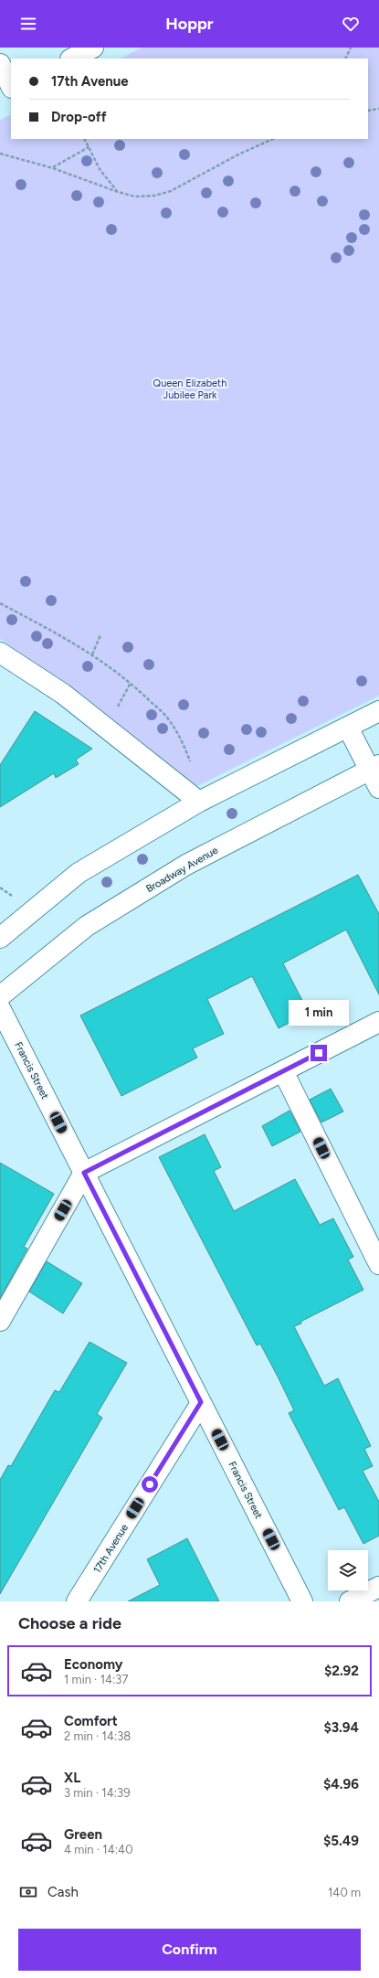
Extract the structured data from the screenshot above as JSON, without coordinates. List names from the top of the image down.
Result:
{
  "streets": {
    "street": ["Broadway Avenue", "Francis Street", "17th Avenue"]
  },
  "crossings": [
    ["Francis Street", "17th Avenue"]
  ],
  "parks": ["Queen Elizabeth Jubilee Park"],
  "page": {
    "header": "Hoppr",
    "banner": ["17th Avenue", "Drop-off"],
    "bubble": "1 min",
    "heading": "Choose a ride",
    "list": [
      {
        "name": "Economy",
        "note": "1 min · 14:37",
        "value": "$2.92"
      },
      {
        "name": "Comfort",
        "note": "2 min · 14:38",
        "value": "$3.94"
      },
      {
        "name": "XL",
        "note": "3 min · 14:39",
        "value": "$4.96"
      },
      {
        "name": "Green",
        "note": "4 min · 14:40",
        "value": "$5.49"
      }
    ],
    "pay": ["Cash", "140 m"],
    "buttons": "Confirm"
  }
}
